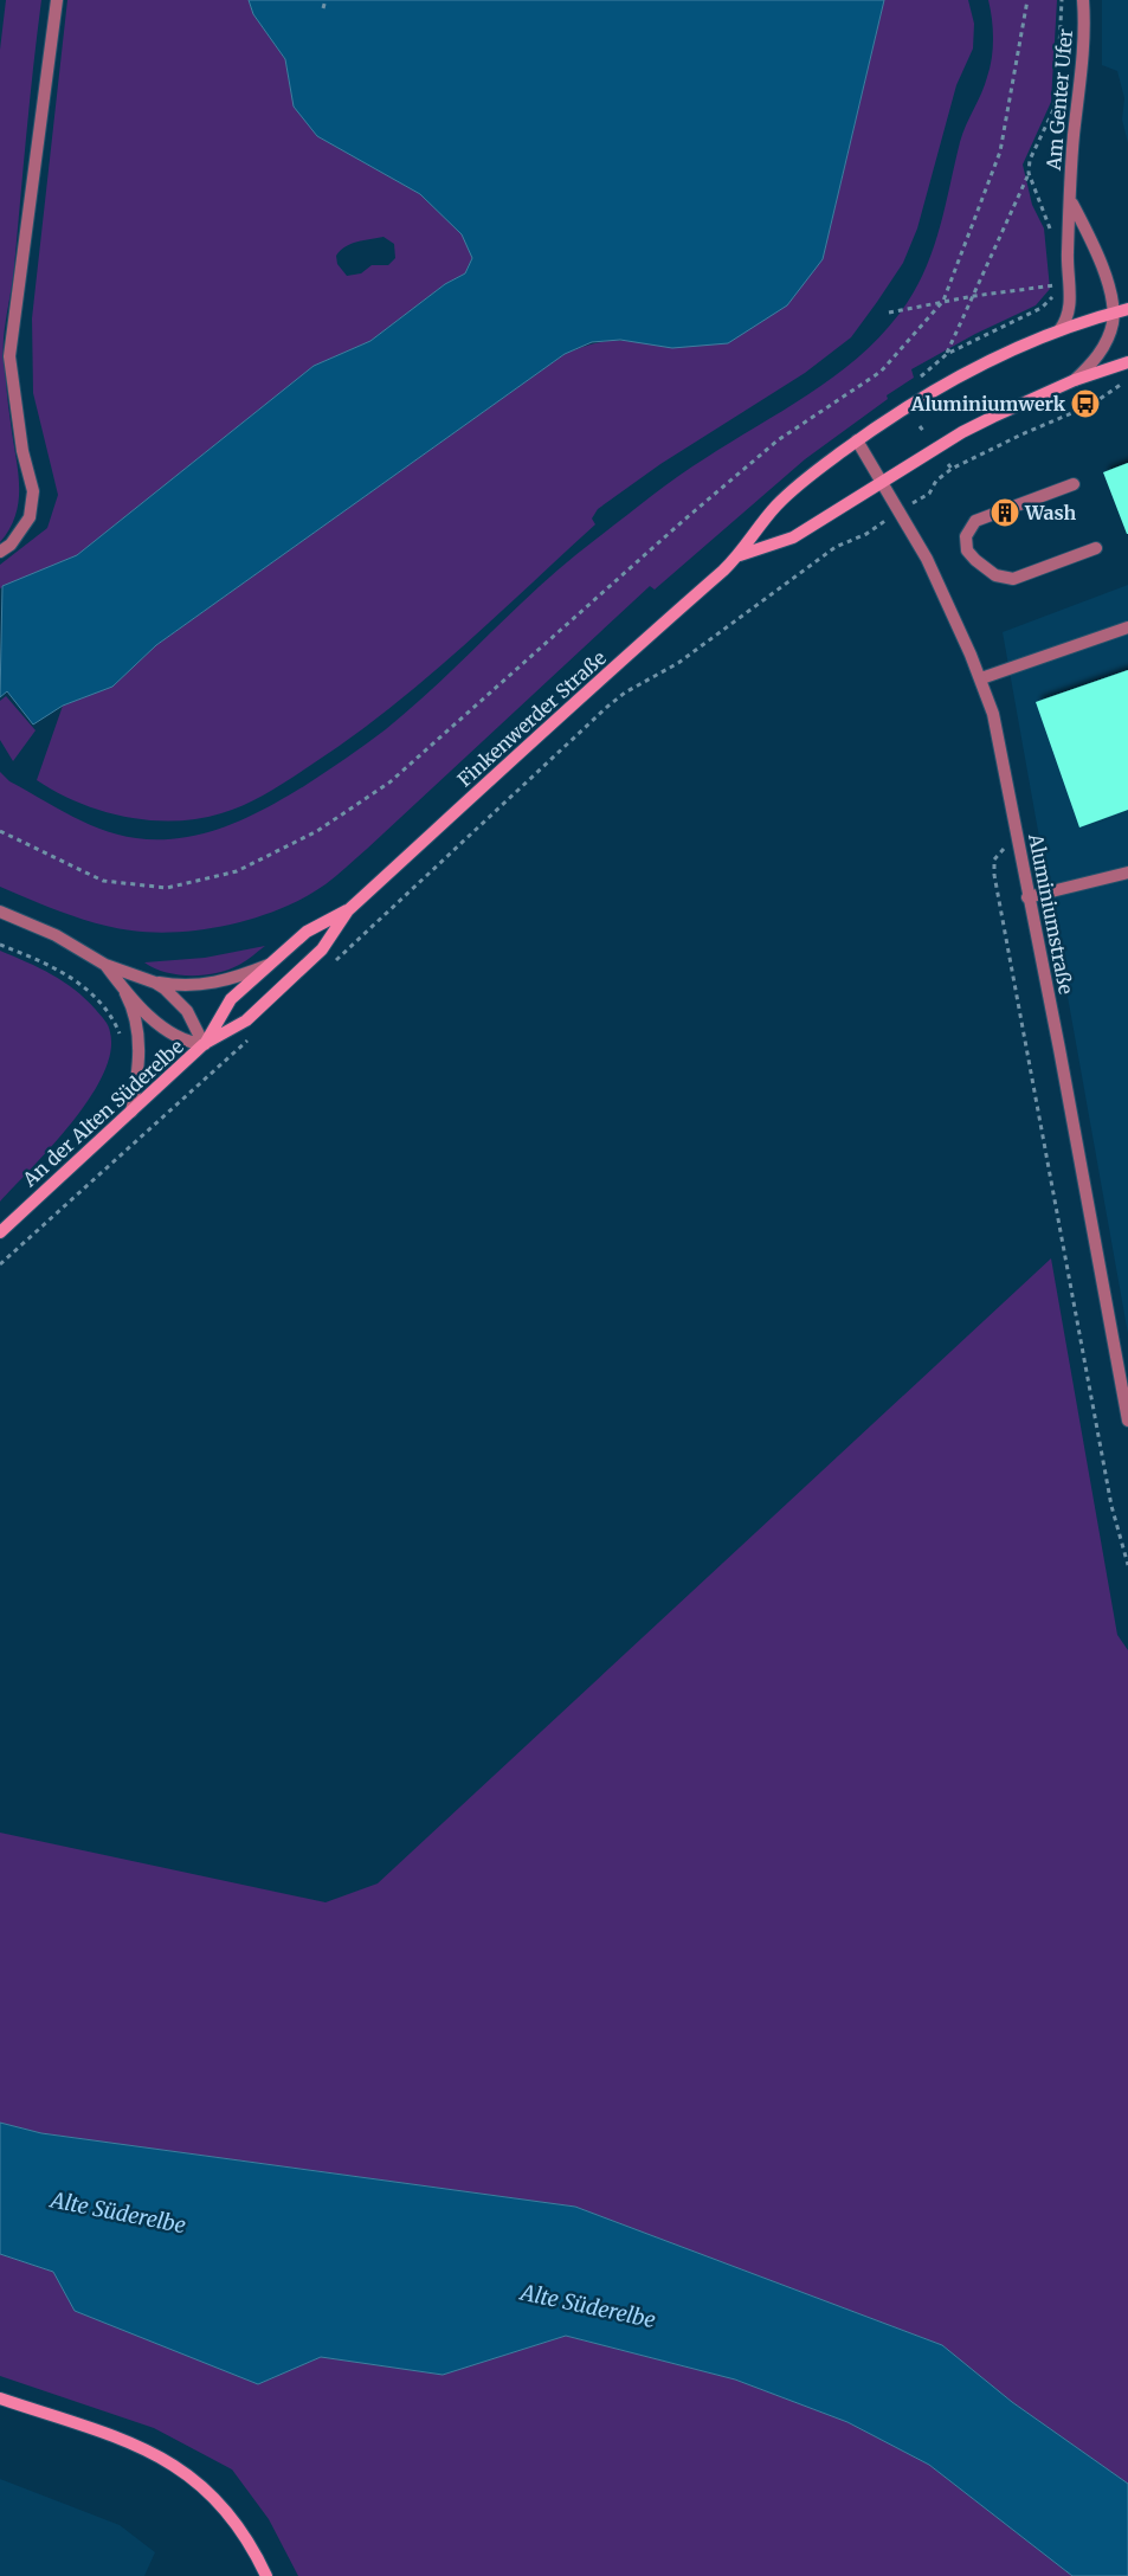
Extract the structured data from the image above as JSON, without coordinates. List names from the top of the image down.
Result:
{
  "streets": {
    "main road": ["Finkenwerder Straße", "An der Alten Süderelbe"],
    "street": ["Am Genter Ufer", "Aluminiumstraße"]
  },
  "crossings": [
    ["Am Genter Ufer", "Finkenwerder Straße"],
    ["Finkenwerder Straße", "Aluminiumstraße"],
    ["Finkenwerder Straße", "An der Alten Süderelbe"]
  ],
  "water": ["Alte Süderelbe"],
  "places": {
    "bus stop": ["Aluminiumwerk"],
    "building": ["Wash"]
  }
}
